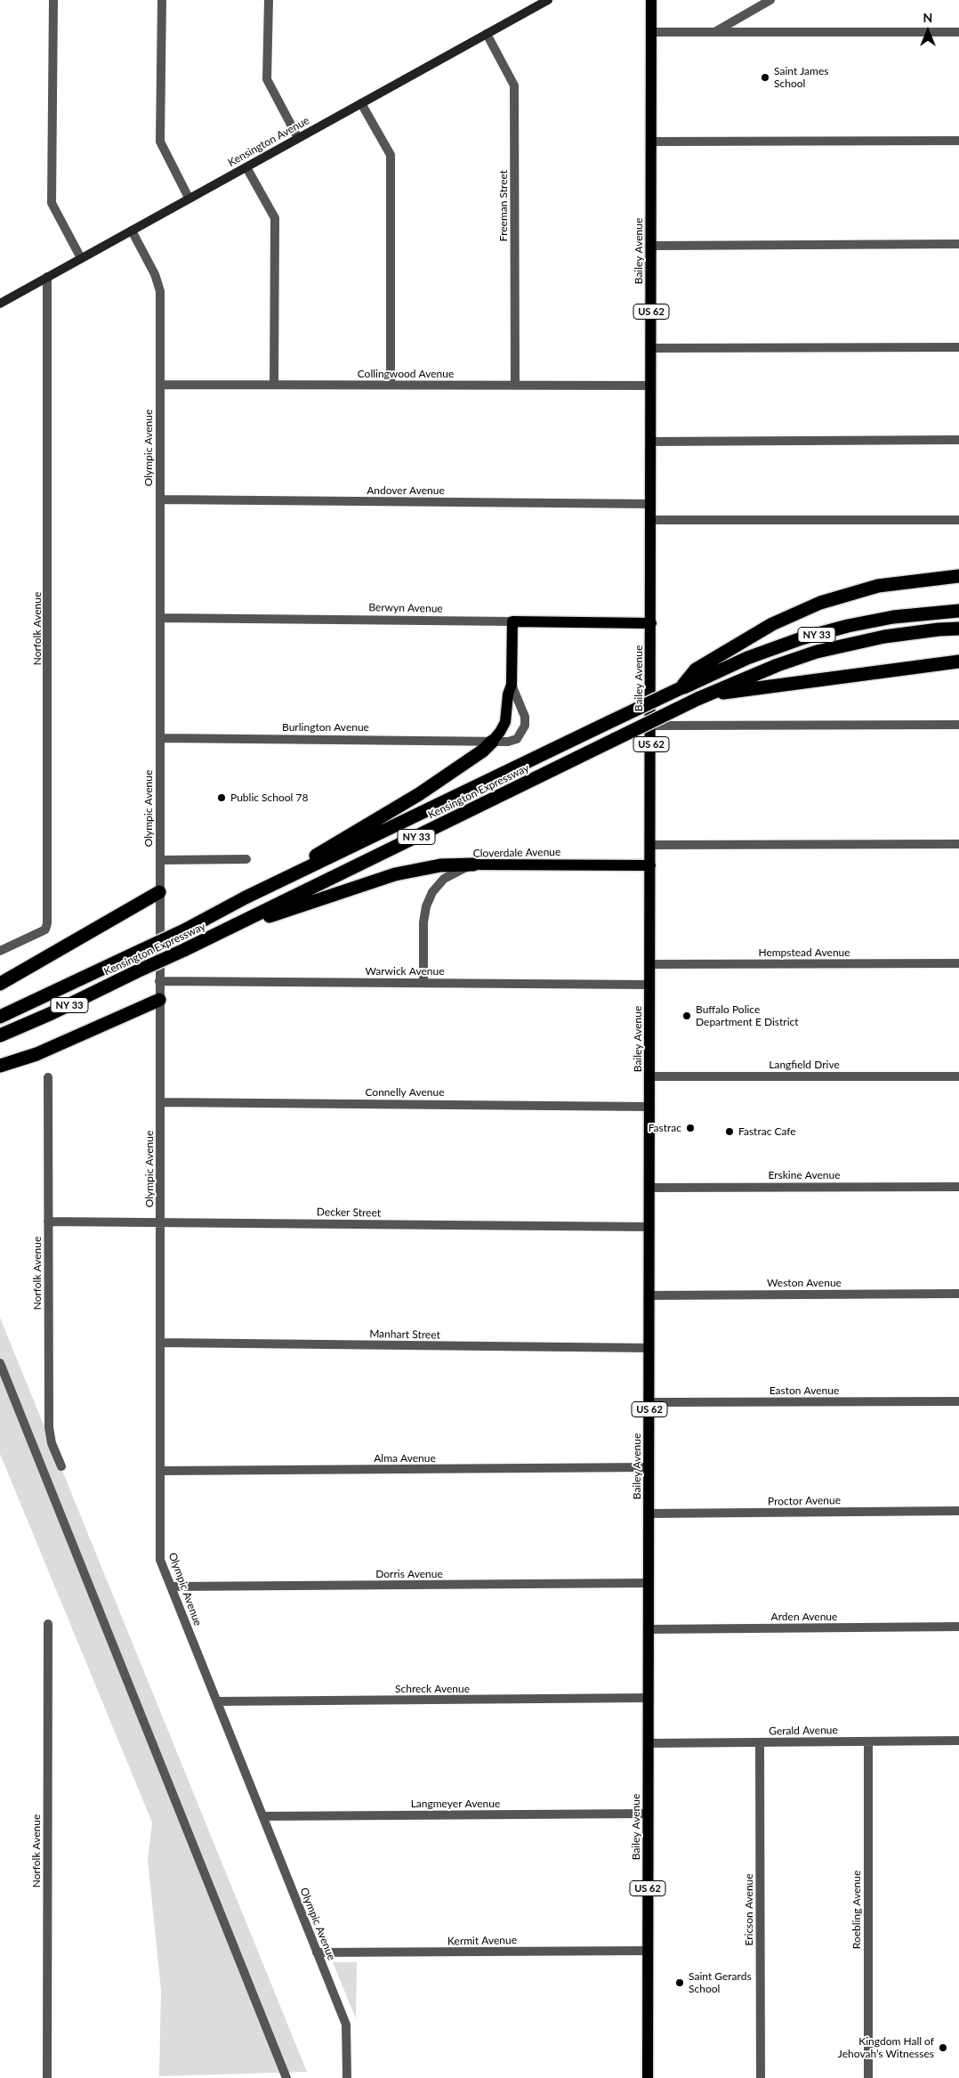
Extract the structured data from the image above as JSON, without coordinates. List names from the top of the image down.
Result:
{
  "streets": {
    "highway": ["NY 33", "Kensington Expressway"],
    "main road": [
      "Bailey Avenue",
      "US 62",
      "Berwyn Avenue",
      "Burlington Avenue",
      "Cloverdale Avenue"
    ],
    "street": [
      "Kensington Avenue",
      "Freeman Street",
      "Collingwood Avenue",
      "Olympic Avenue",
      "Andover Avenue",
      "Norfolk Avenue",
      "Hempstead Avenue",
      "Warwick Avenue",
      "Langfield Drive",
      "Connelly Avenue",
      "Erskine Avenue",
      "Decker Street",
      "Weston Avenue",
      "Manhart Street",
      "Easton Avenue",
      "Alma Avenue",
      "Proctor Avenue",
      "Dorris Avenue",
      "Arden Avenue",
      "Schreck Avenue",
      "Gerald Avenue",
      "Langmeyer Avenue",
      "Ericson Avenue",
      "Roebling Avenue",
      "Kermit Avenue"
    ]
  },
  "crossings": [
    ["Kensington Avenue", "Freeman Street"],
    ["Kensington Avenue", "Olympic Avenue"],
    ["Kensington Avenue", "Norfolk Avenue"],
    ["Freeman Street", "Collingwood Avenue"],
    ["Bailey Avenue", "Collingwood Avenue"],
    ["Bailey Avenue", "Andover Avenue"],
    ["Bailey Avenue", "Berwyn Avenue"],
    ["Bailey Avenue", "Cloverdale Avenue"],
    ["Bailey Avenue", "Hempstead Avenue"],
    ["Bailey Avenue", "Warwick Avenue"],
    ["Bailey Avenue", "Langfield Drive"],
    ["Bailey Avenue", "Connelly Avenue"],
    ["Bailey Avenue", "Erskine Avenue"],
    ["Bailey Avenue", "Decker Street"],
    ["Bailey Avenue", "Weston Avenue"],
    ["Bailey Avenue", "Manhart Street"],
    ["Bailey Avenue", "Easton Avenue"],
    ["Bailey Avenue", "Alma Avenue"],
    ["Bailey Avenue", "Proctor Avenue"],
    ["Bailey Avenue", "Dorris Avenue"],
    ["Bailey Avenue", "Arden Avenue"],
    ["Bailey Avenue", "Schreck Avenue"],
    ["Bailey Avenue", "Gerald Avenue"],
    ["Bailey Avenue", "Langmeyer Avenue"],
    ["Bailey Avenue", "Kermit Avenue"],
    ["Collingwood Avenue", "Olympic Avenue"],
    ["Olympic Avenue", "Andover Avenue"],
    ["Olympic Avenue", "Berwyn Avenue"],
    ["Olympic Avenue", "Burlington Avenue"],
    ["Olympic Avenue", "Warwick Avenue"],
    ["Olympic Avenue", "Connelly Avenue"],
    ["Olympic Avenue", "Decker Street"],
    ["Olympic Avenue", "Manhart Street"],
    ["Olympic Avenue", "Alma Avenue"],
    ["Olympic Avenue", "Dorris Avenue"],
    ["Olympic Avenue", "Schreck Avenue"],
    ["Olympic Avenue", "Langmeyer Avenue"],
    ["Olympic Avenue", "Kermit Avenue"],
    ["Berwyn Avenue", "Burlington Avenue"],
    ["Norfolk Avenue", "Decker Street"],
    ["NY 33", "Kensington Expressway"],
    ["Cloverdale Avenue", "Warwick Avenue"],
    ["Gerald Avenue", "Ericson Avenue"],
    ["Gerald Avenue", "Roebling Avenue"]
  ],
  "places": [
    "Saint James School",
    "Public School 78",
    "Buffalo Police Department E District",
    "Fastrac",
    "Fastrac Cafe",
    "Saint Gerards School",
    "Kingdom Hall of Jehovah’s Witnesses"
  ],
  "north": "top"
}
